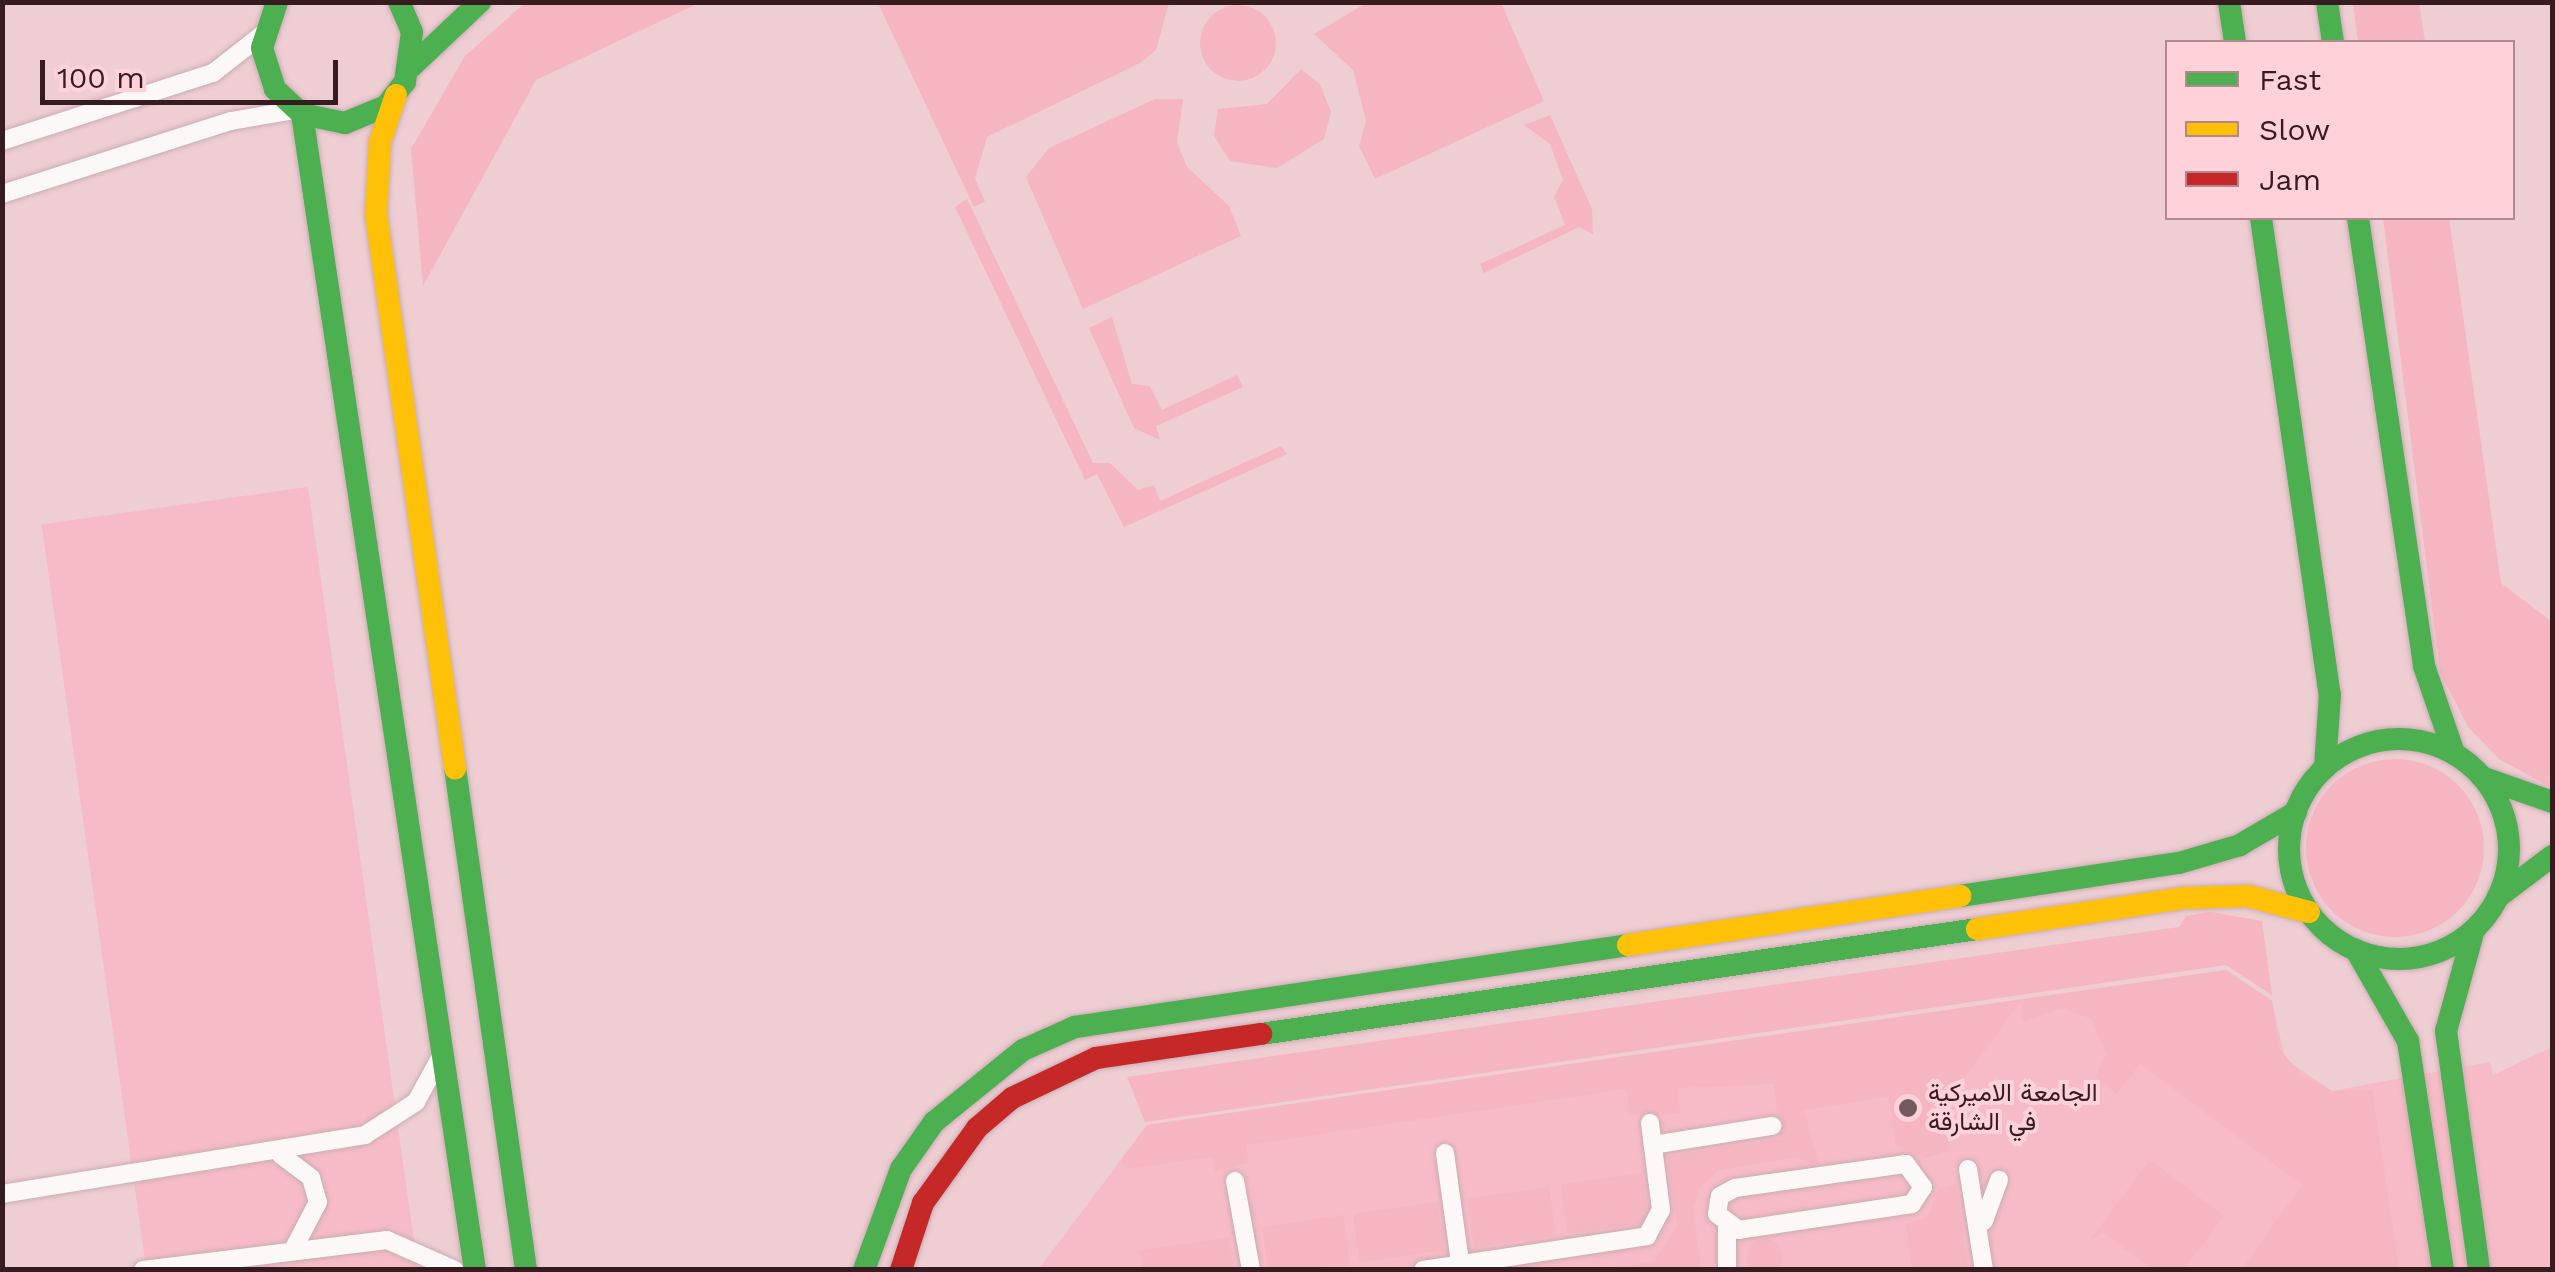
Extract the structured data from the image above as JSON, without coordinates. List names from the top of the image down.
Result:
{
  "places": ["الجامعة الاميركية في الشارقة"],
  "legend": ["Fast", "Slow", "Jam"],
  "scale_bar": "100 m"
}
